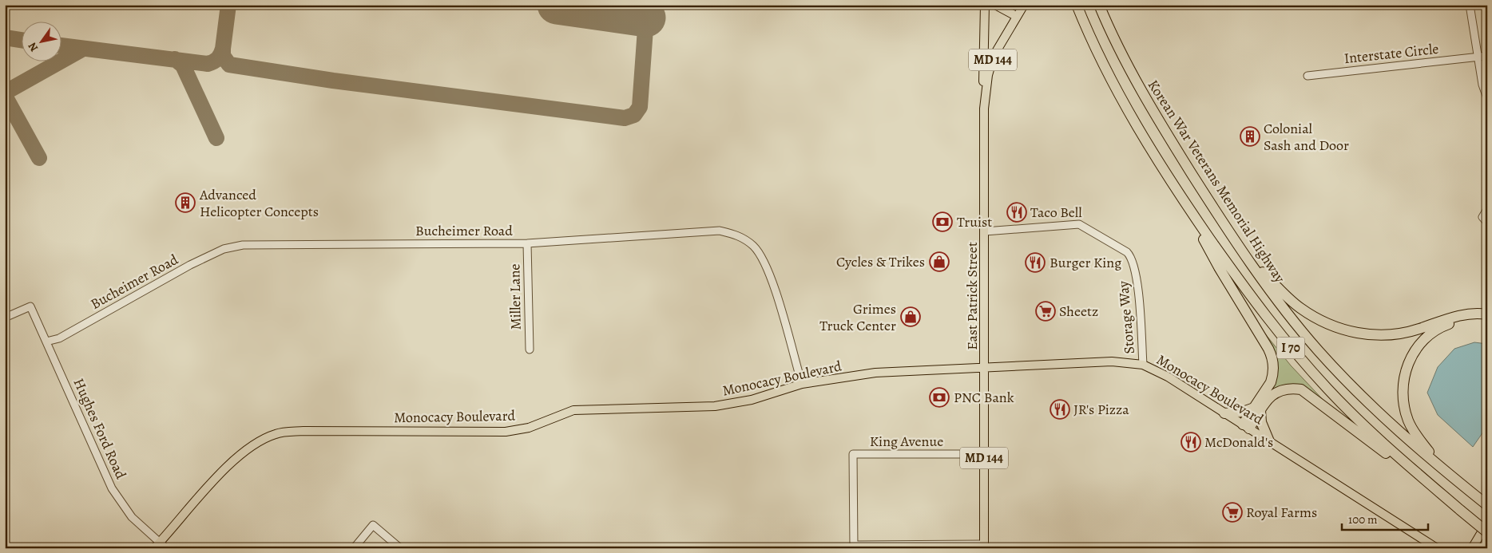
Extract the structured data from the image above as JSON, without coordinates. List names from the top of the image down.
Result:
{
  "streets": {
    "highway": ["Korean War Veterans Memorial Highway", "I 70"],
    "main road": ["MD 144", "East Patrick Street", "Monocacy Boulevard"],
    "street": [
      "Interstate Circle",
      "Bucheimer Road",
      "Miller Lane",
      "Storage Way",
      "Hughes Ford Road",
      "King Avenue"
    ]
  },
  "crossings": [
    ["Bucheimer Road", "Miller Lane"],
    ["Bucheimer Road", "Monocacy Boulevard"],
    ["Bucheimer Road", "Hughes Ford Road"],
    ["East Patrick Street", "Storage Way"],
    ["East Patrick Street", "Monocacy Boulevard"],
    ["East Patrick Street", "King Avenue"],
    ["Storage Way", "Monocacy Boulevard"],
    ["Monocacy Boulevard", "Hughes Ford Road"]
  ],
  "places": {
    "building": ["Colonial Sash and Door", "Advanced Helicopter Concepts"],
    "restaurant": [
      "Taco Bell",
      "Burger King",
      "JR's Pizza",
      "McDonald's"
    ],
    "bank": ["Truist", "PNC Bank"],
    "shop": ["Cycles & Trikes", "Grimes Truck Center"],
    "supermarket": ["Sheetz", "Royal Farms"]
  },
  "scale_bar": "100 m",
  "north": "bottom left"
}
